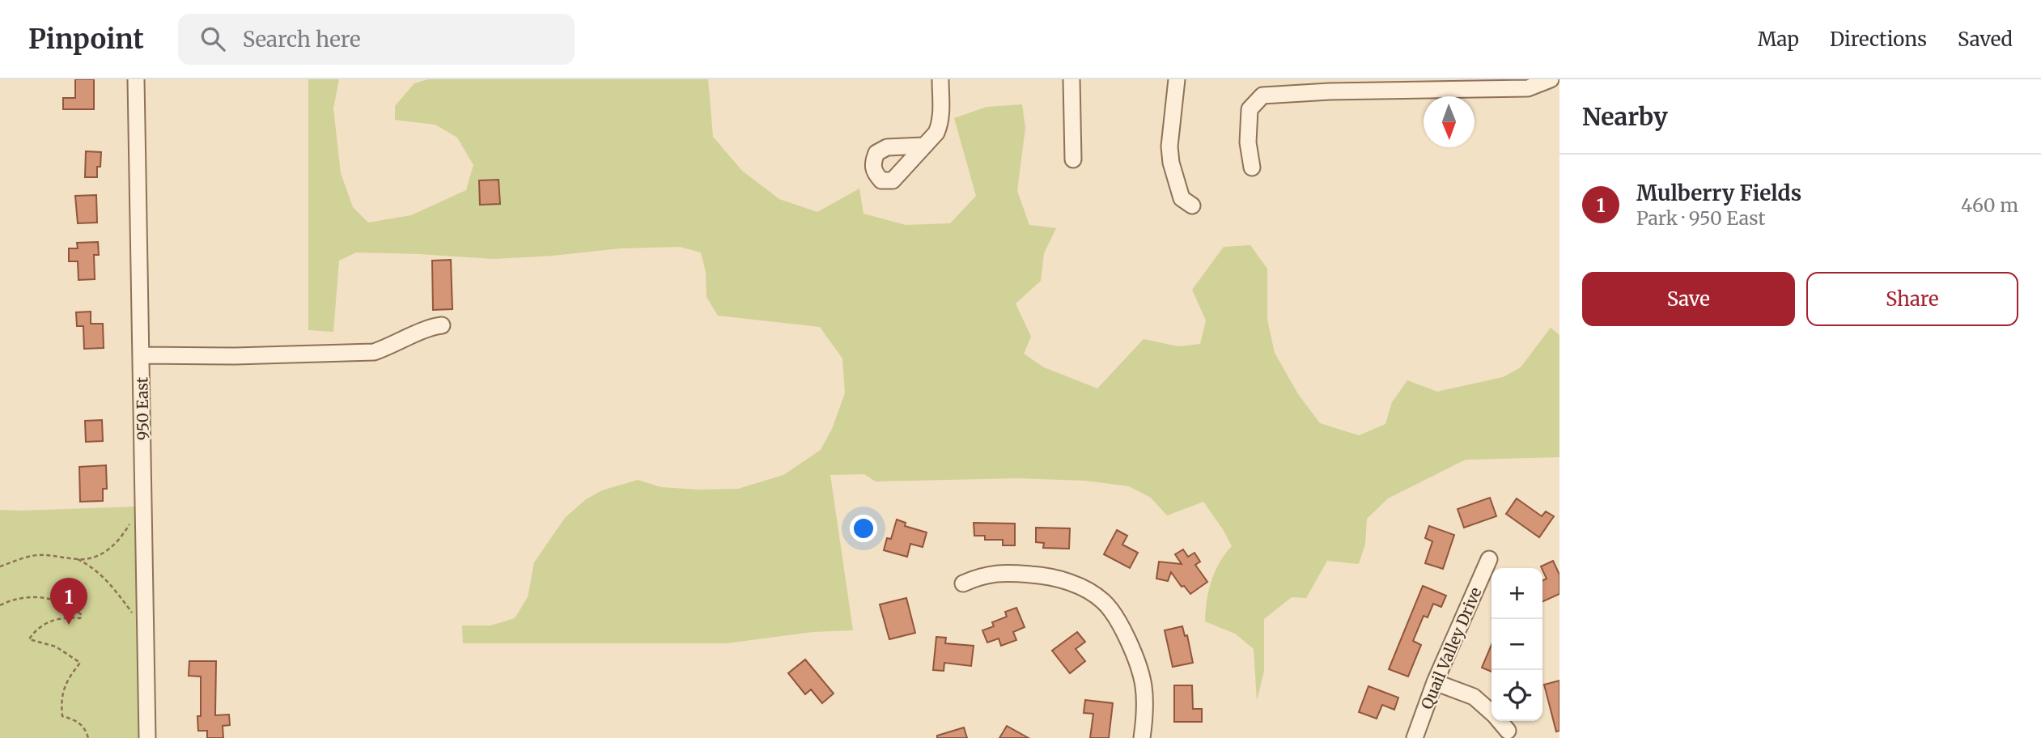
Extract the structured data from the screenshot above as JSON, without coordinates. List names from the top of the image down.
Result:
{
  "streets": {
    "street": ["950 East", "Quail Valley Drive"]
  },
  "north": "bottom",
  "page": {
    "header": "Pinpoint",
    "search": "Search here",
    "nav": ["Map", "Directions", "Saved"],
    "heading": "Nearby",
    "list": [
      {
        "mark": "1",
        "name": "Mulberry Fields",
        "note": "Park · 950 East",
        "value": "460 m"
      }
    ],
    "buttons": ["Save", "Share"],
    "map_buttons": ["+", "−"],
    "pins": "1"
  }
}
